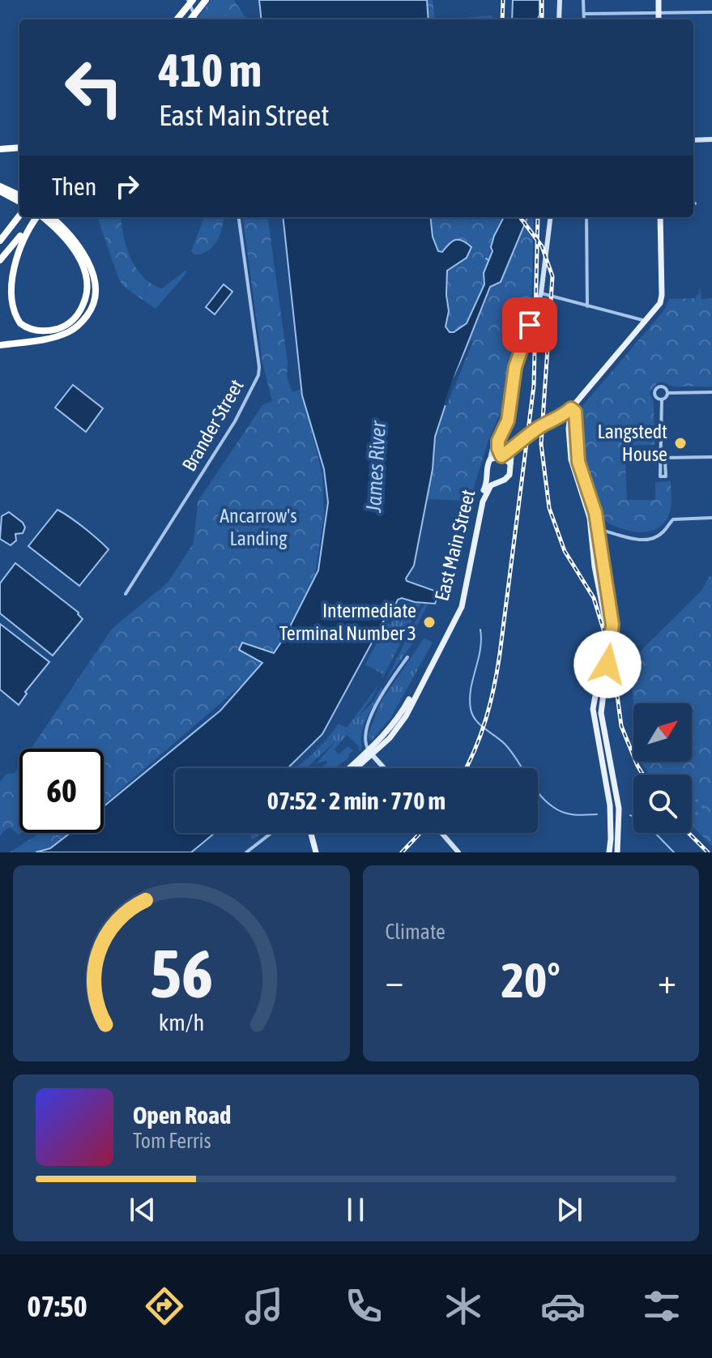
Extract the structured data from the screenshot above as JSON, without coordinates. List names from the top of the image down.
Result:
{
  "streets": {
    "main road": ["East Main Street"],
    "street": ["Brander Street"]
  },
  "water": ["James River"],
  "parks": ["Ancarrow's Landing"],
  "places": ["Langstedt House", "Intermediate Terminal Number 3"],
  "north": "top right",
  "page": {
    "turn": ["410 m", "East Main Street"],
    "then": "Then",
    "limit": "60",
    "trip": "07:52 · 2 min · 770 m",
    "tile": "Climate",
    "heat": ["−", "20°", "+"],
    "song": ["Open Road", "Tom Ferris"],
    "tabs": "07:50",
    "gauge": ["56", "km/h"]
  }
}
